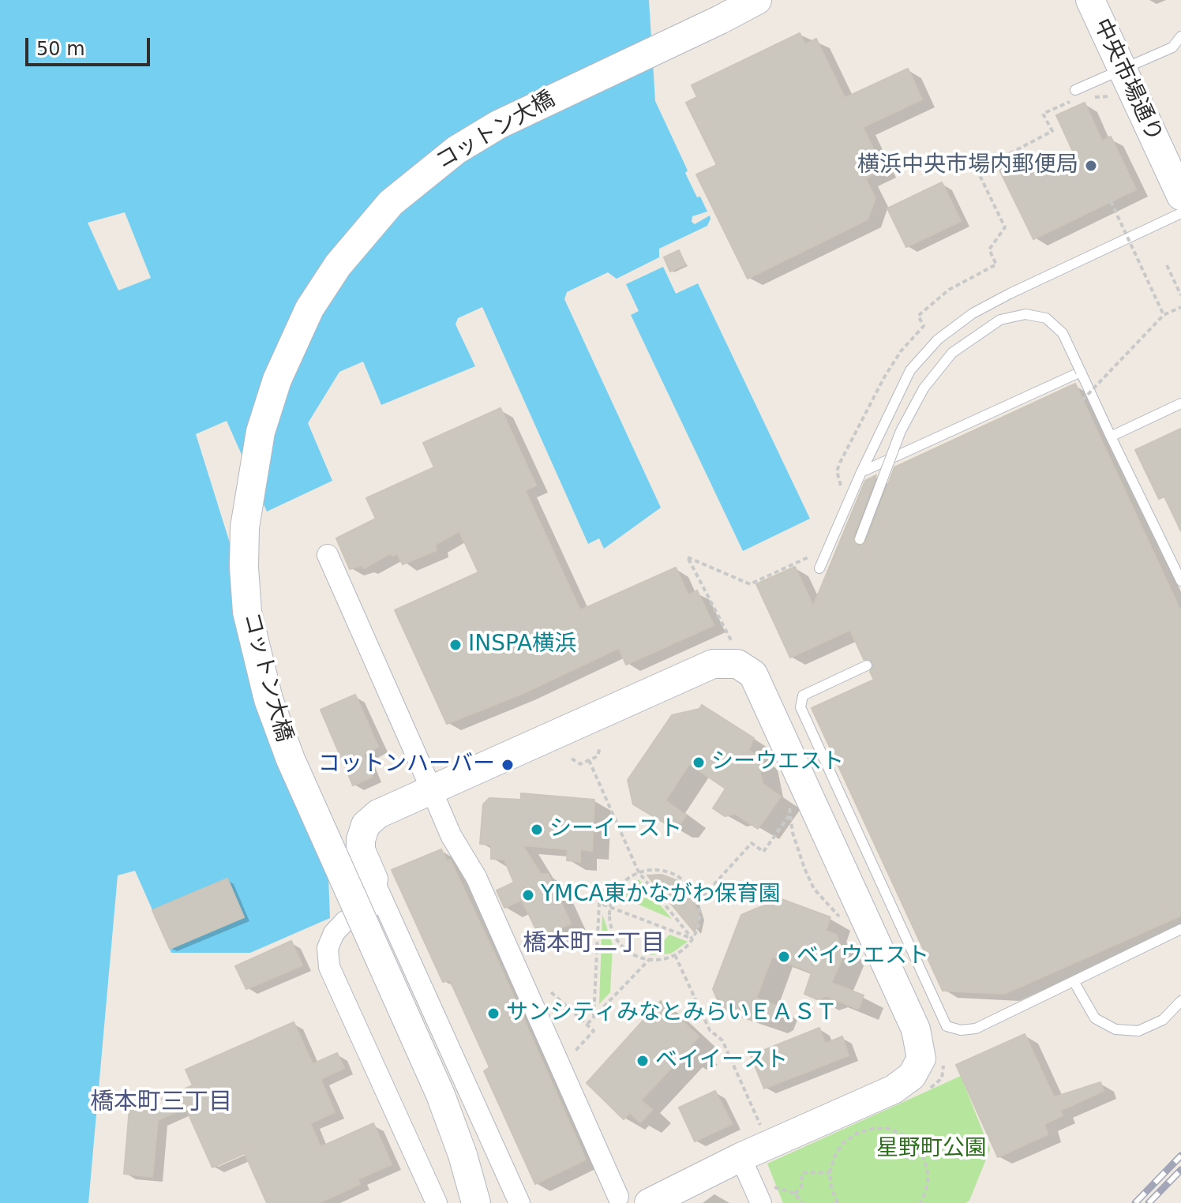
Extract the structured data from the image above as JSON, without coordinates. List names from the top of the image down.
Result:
{
  "streets": {
    "street": ["中央市場通り", "コットン大橋"]
  },
  "districts": ["橋本町二丁目", "橋本町三丁目"],
  "parks": ["星野町公園"],
  "places": [
    "横浜中央市場内郵便局",
    "INSPA横浜",
    "シーウエスト",
    "コットンハーバー",
    "シーイースト",
    "YMCA東かながわ保育園",
    "ベイウエスト",
    "サンシティみなとみらいＥＡＳＴ",
    "ベイイースト"
  ],
  "scale_bar": "50 m"
}
